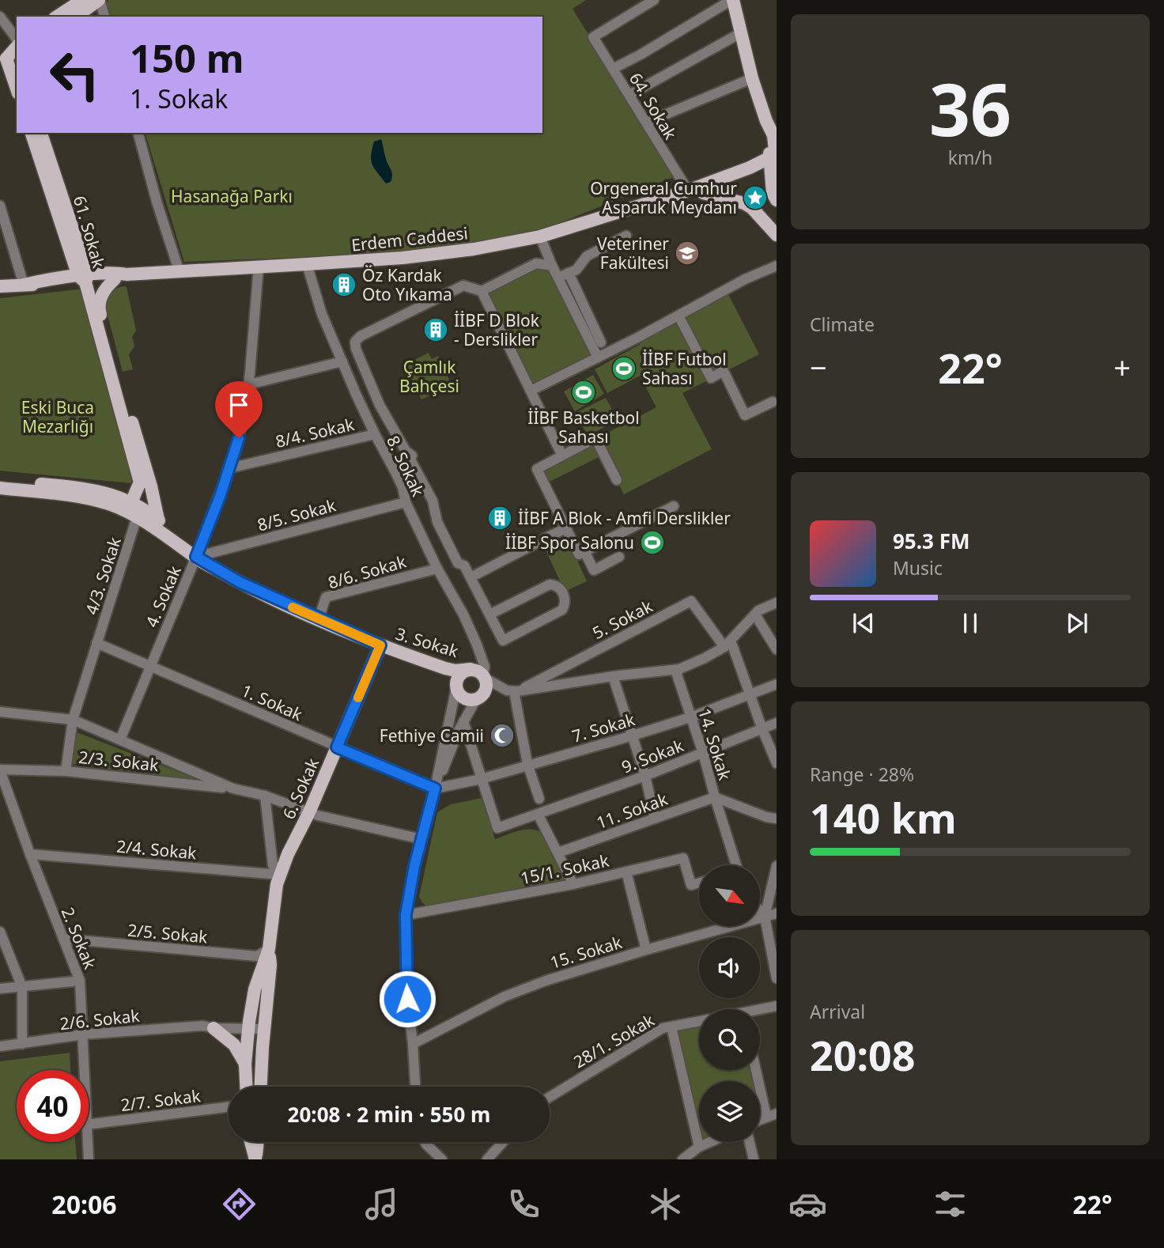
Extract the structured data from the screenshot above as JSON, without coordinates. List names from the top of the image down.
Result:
{
  "streets": {
    "main road": [
      "61. Sokak",
      "Erdem Caddesi",
      "3. Sokak",
      "6. Sokak"
    ],
    "street": [
      "64. Sokak",
      "8/4. Sokak",
      "8. Sokak",
      "8/5. Sokak",
      "8/6. Sokak",
      "4/3. Sokak",
      "4. Sokak",
      "5. Sokak",
      "1. Sokak",
      "7. Sokak",
      "14. Sokak",
      "9. Sokak",
      "2/3. Sokak",
      "11. Sokak",
      "2/4. Sokak",
      "15/1. Sokak",
      "2/5. Sokak",
      "2. Sokak",
      "15. Sokak",
      "2/6. Sokak",
      "28/1. Sokak",
      "2/7. Sokak"
    ]
  },
  "crossings": [
    ["64. Sokak", "Erdem Caddesi"],
    ["61. Sokak", "Erdem Caddesi"],
    ["Erdem Caddesi", "8. Sokak"],
    ["Erdem Caddesi", "4. Sokak"],
    ["8/4. Sokak", "8. Sokak"],
    ["8/4. Sokak", "4. Sokak"],
    ["8. Sokak", "8/5. Sokak"],
    ["8. Sokak", "8/6. Sokak"],
    ["8. Sokak", "3. Sokak"],
    ["8/5. Sokak", "4. Sokak"],
    ["8/5. Sokak", "3. Sokak"],
    ["8/6. Sokak", "3. Sokak"],
    ["4/3. Sokak", "3. Sokak"],
    ["4/3. Sokak", "1. Sokak"],
    ["4/3. Sokak", "2/3. Sokak"],
    ["4. Sokak", "3. Sokak"],
    ["4. Sokak", "1. Sokak"],
    ["4. Sokak", "2/3. Sokak"],
    ["5. Sokak", "3. Sokak"],
    ["3. Sokak", "6. Sokak"],
    ["1. Sokak", "7. Sokak"],
    ["1. Sokak", "6. Sokak"],
    ["7. Sokak", "14. Sokak"],
    ["7. Sokak", "9. Sokak"],
    ["14. Sokak", "9. Sokak"],
    ["14. Sokak", "11. Sokak"],
    ["2/3. Sokak", "6. Sokak"],
    ["2/3. Sokak", "2. Sokak"],
    ["6. Sokak", "2/4. Sokak"],
    ["6. Sokak", "2/5. Sokak"],
    ["6. Sokak", "2/6. Sokak"],
    ["2/4. Sokak", "2. Sokak"],
    ["2/5. Sokak", "2. Sokak"],
    ["2. Sokak", "2/6. Sokak"]
  ],
  "parks": ["Hasanağa Parkı", "Çamlık Bahçesi", "Eski Buca Mezarlığı"],
  "places": {
    "place": ["Orgeneral Cumhur Asparuk Meydanı"],
    "school or university": ["Veteriner Fakültesi"],
    "building": ["Öz Kardak Oto Yıkama", "İİBF D Blok - Derslikler", "İİBF A Blok - Amfi Derslikler"],
    "sports": ["İİBF Futbol Sahası", "İİBF Basketbol Sahası", "İİBF Spor Salonu"],
    "mosque": ["Fethiye Camii"]
  },
  "north": "bottom right",
  "page": {
    "tile": [
      ["36", "km/h"],
      "Climate",
      ["Range · 28%", "140 km"],
      ["Arrival", "20:08"]
    ],
    "turn": ["150 m", "1. Sokak"],
    "heat": ["−", "22°", "+"],
    "song": ["95.3 FM", "Music"],
    "limit": "40",
    "trip": "20:08 · 2 min · 550 m",
    "tabs": ["20:06", "22°"]
  }
}
